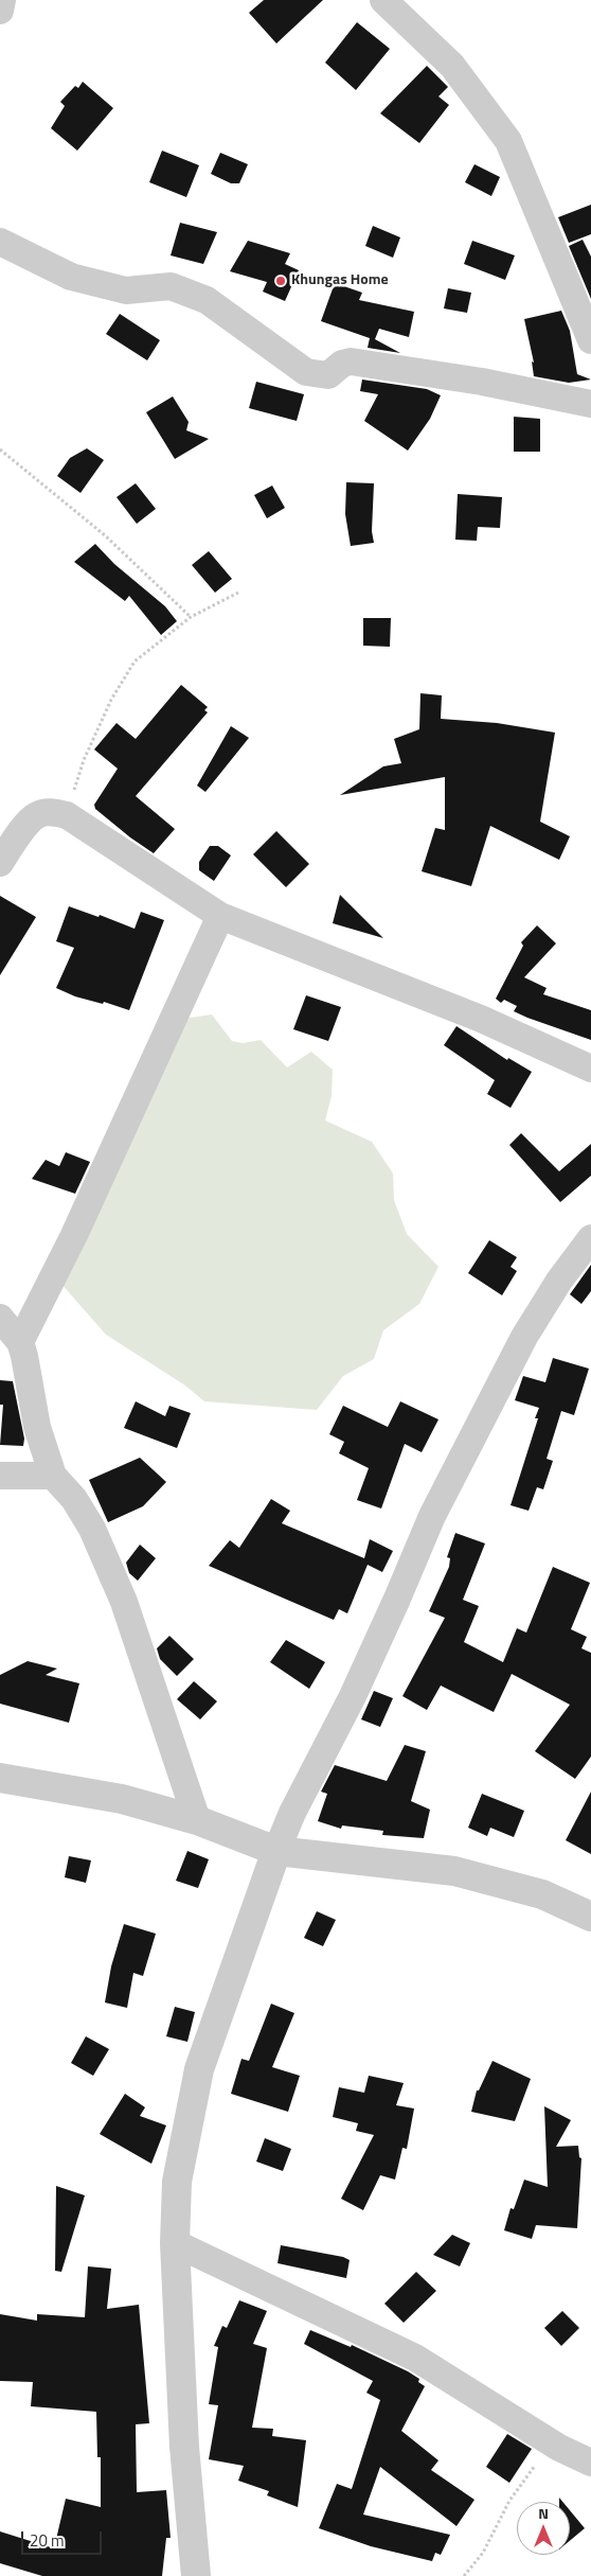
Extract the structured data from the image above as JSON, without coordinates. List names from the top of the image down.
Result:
{
  "places": ["Khungas Home"],
  "scale_bar": "20 m",
  "north": "top"
}
